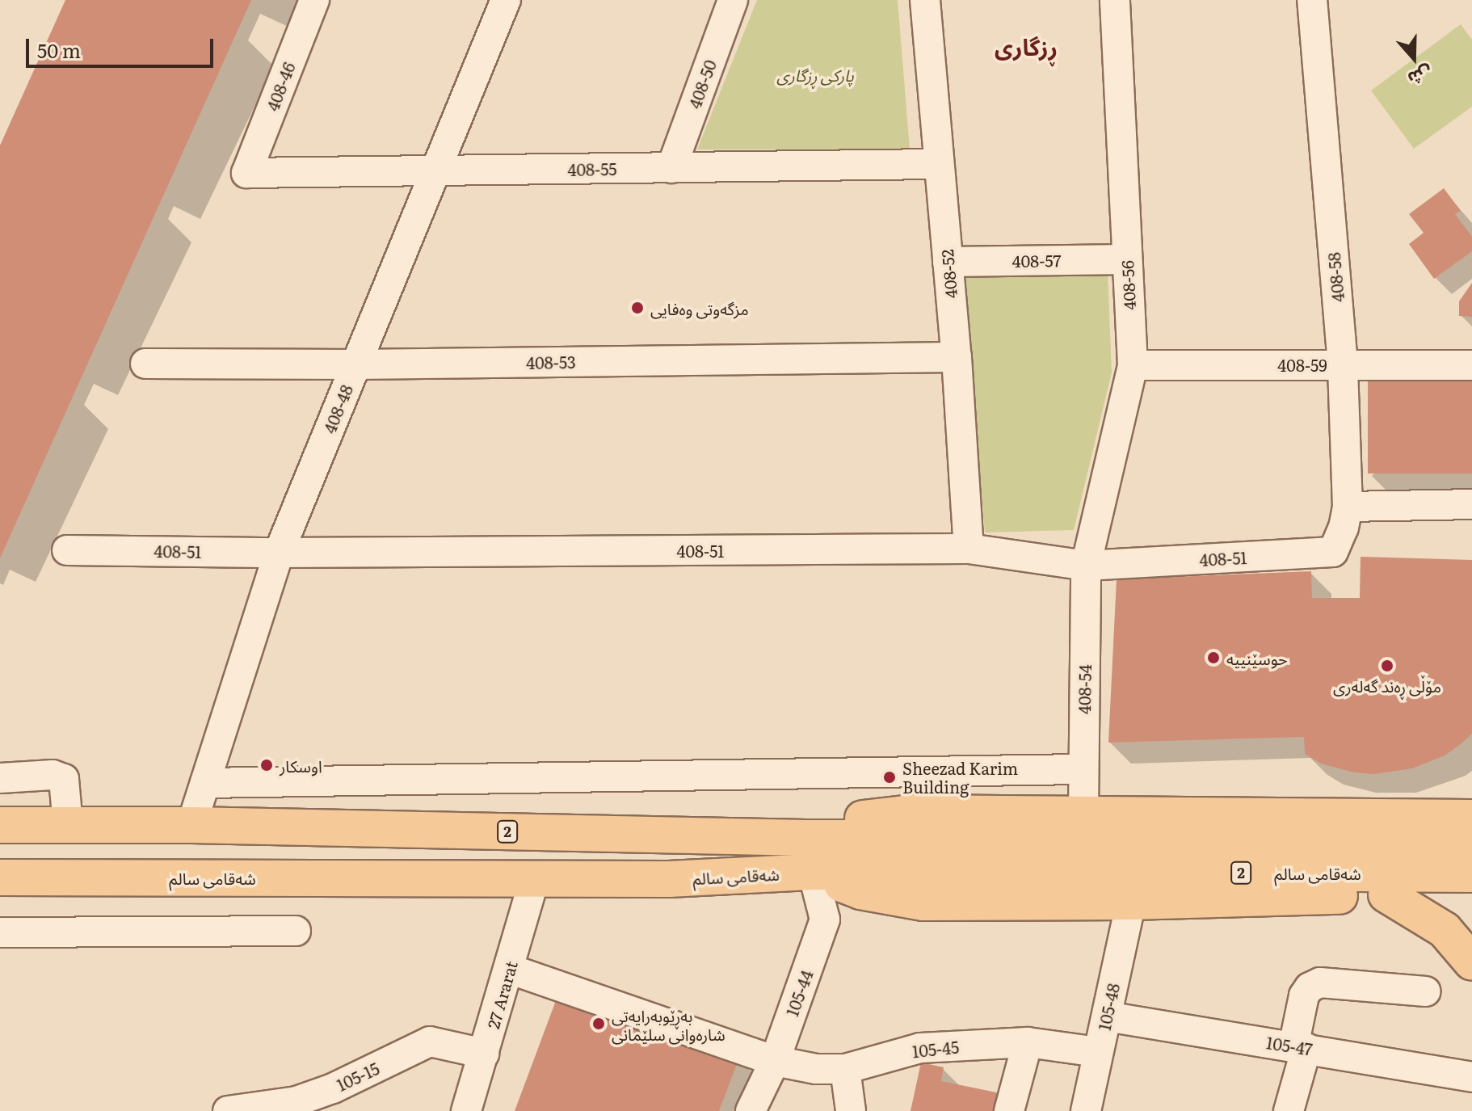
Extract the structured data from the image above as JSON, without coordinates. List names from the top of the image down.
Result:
{
  "streets": {
    "main road": ["2", "شەقامی سالم"],
    "street": [
      "408-50",
      "408-46",
      "408-55",
      "408-57",
      "408-52",
      "408-58",
      "408-56",
      "408-53",
      "408-59",
      "408-48",
      "408-51",
      "408-54",
      "105-44",
      "27 Ararat",
      "105-48",
      "105-47",
      "105-45",
      "105-15"
    ]
  },
  "crossings": [
    ["408-50", "408-55"],
    ["408-46", "408-55"],
    ["408-55", "408-52"],
    ["408-55", "408-48"],
    ["408-57", "408-52"],
    ["408-57", "408-56"],
    ["408-52", "408-53"],
    ["408-52", "408-51"],
    ["408-58", "408-59"],
    ["408-58", "408-51"],
    ["408-56", "408-59"],
    ["408-56", "408-51"],
    ["408-56", "408-54"],
    ["408-53", "408-48"],
    ["408-48", "408-51"],
    ["408-48", "شەقامی سالم"],
    ["408-51", "408-54"],
    ["شەقامی سالم", "105-44"],
    ["شەقامی سالم", "27 Ararat"],
    ["105-44", "105-45"],
    ["27 Ararat", "105-45"],
    ["27 Ararat", "105-15"],
    ["105-48", "105-47"],
    ["105-48", "105-45"]
  ],
  "districts": ["ڕزگاری"],
  "parks": ["پارکی ڕزگاری"],
  "places": [
    "مزگەوتی وەفایی",
    "حوسێنییە",
    "مۆڵی ڕەند گەلەری",
    "اوسكار",
    "Sheezad Karim Building",
    "بەڕێوبەرایەتی شارەوانی سلێمانی"
  ],
  "scale_bar": "50 m",
  "north": "bottom"
}
